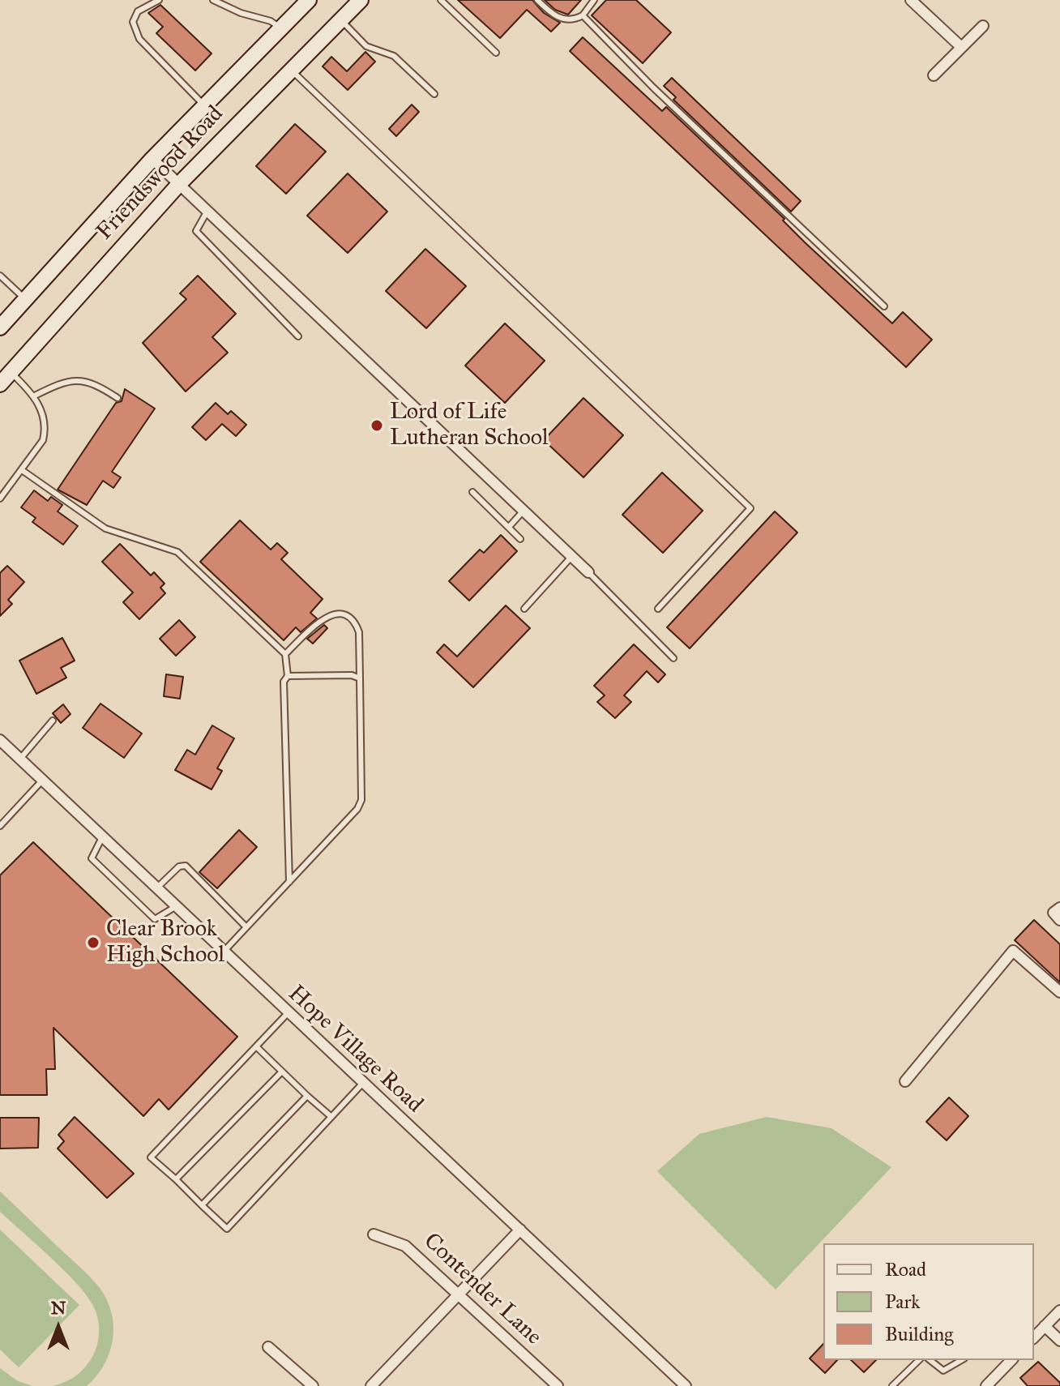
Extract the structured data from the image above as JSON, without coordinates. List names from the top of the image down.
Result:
{
  "streets": {
    "main road": ["Friendswood Road"],
    "street": ["Hope Village Road", "Contender Lane"]
  },
  "places": ["Lord of Life Lutheran School", "Clear Brook High School"],
  "legend": ["Road", "Park", "Building"],
  "north": "top"
}
